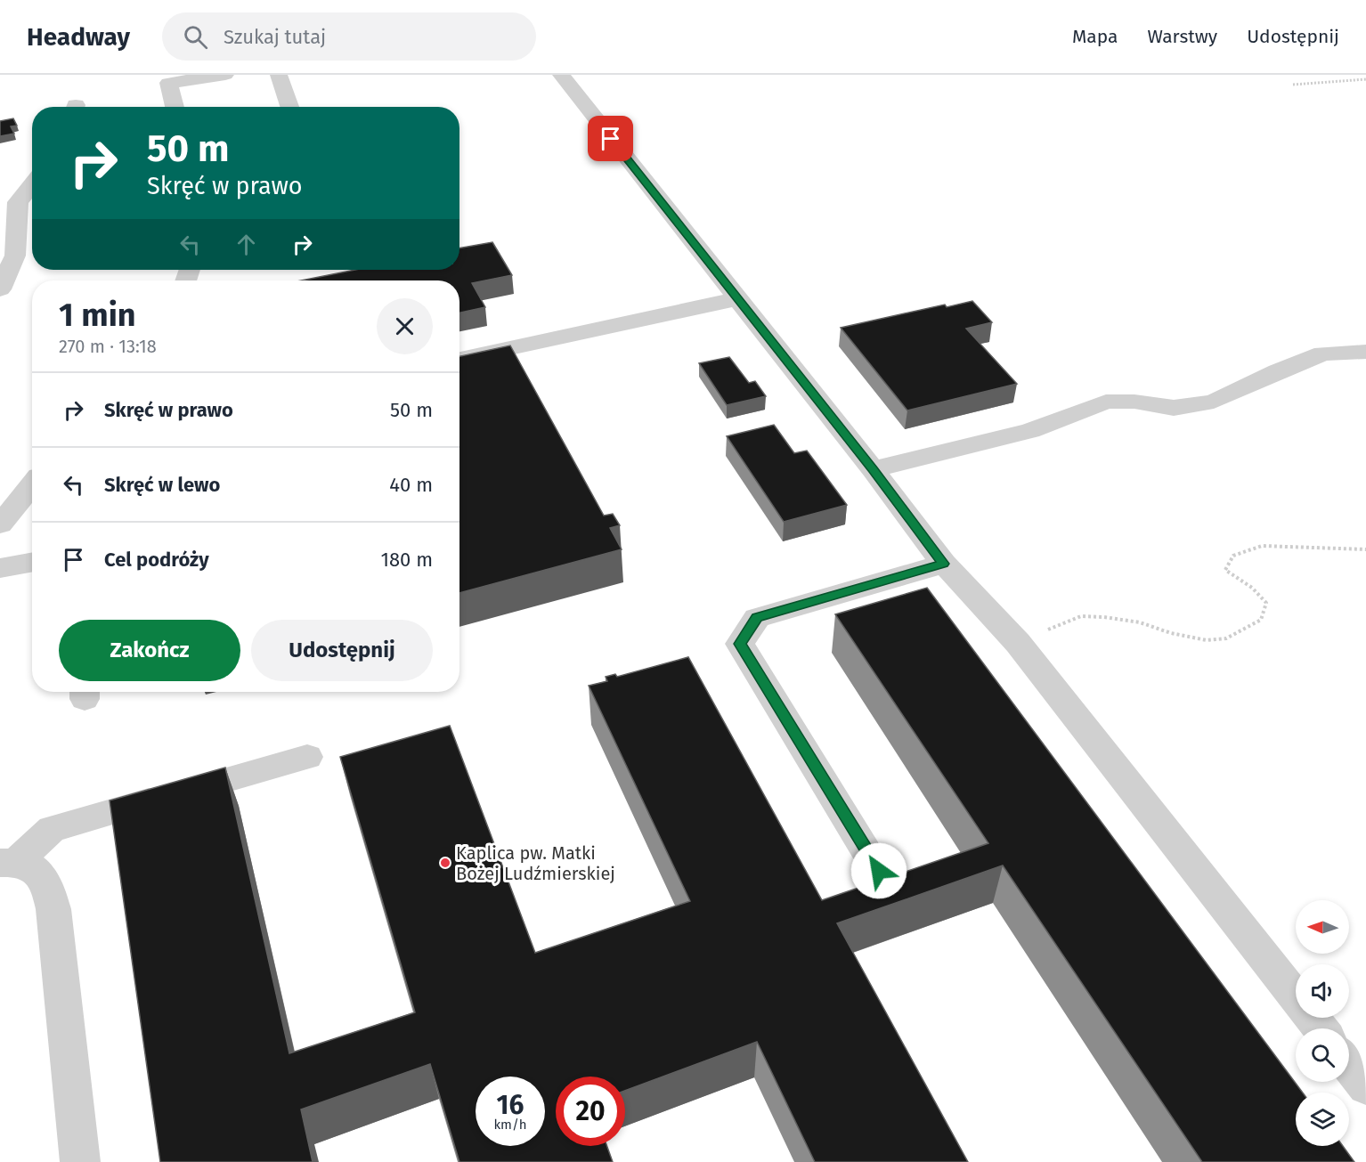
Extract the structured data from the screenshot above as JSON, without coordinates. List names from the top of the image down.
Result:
{
  "places": ["Kaplica pw. Matki Bożej Ludźmierskiej"],
  "north": "left",
  "page": {
    "header": "Headway",
    "search": "Szukaj tutaj",
    "nav": ["Mapa", "Warstwy", "Udostępnij"],
    "turn": ["50 m", "Skręć w prawo"],
    "heading": ["1 min", "270 m · 13:18"],
    "list": [
      {
        "name": "Skręć w prawo",
        "value": "50 m"
      },
      {
        "name": "Skręć w lewo",
        "value": "40 m"
      },
      {
        "name": "Cel podróży",
        "value": "180 m"
      }
    ],
    "buttons": ["Zakończ", "Udostępnij"],
    "speed": "16 km/h",
    "limit": "20"
  }
}
